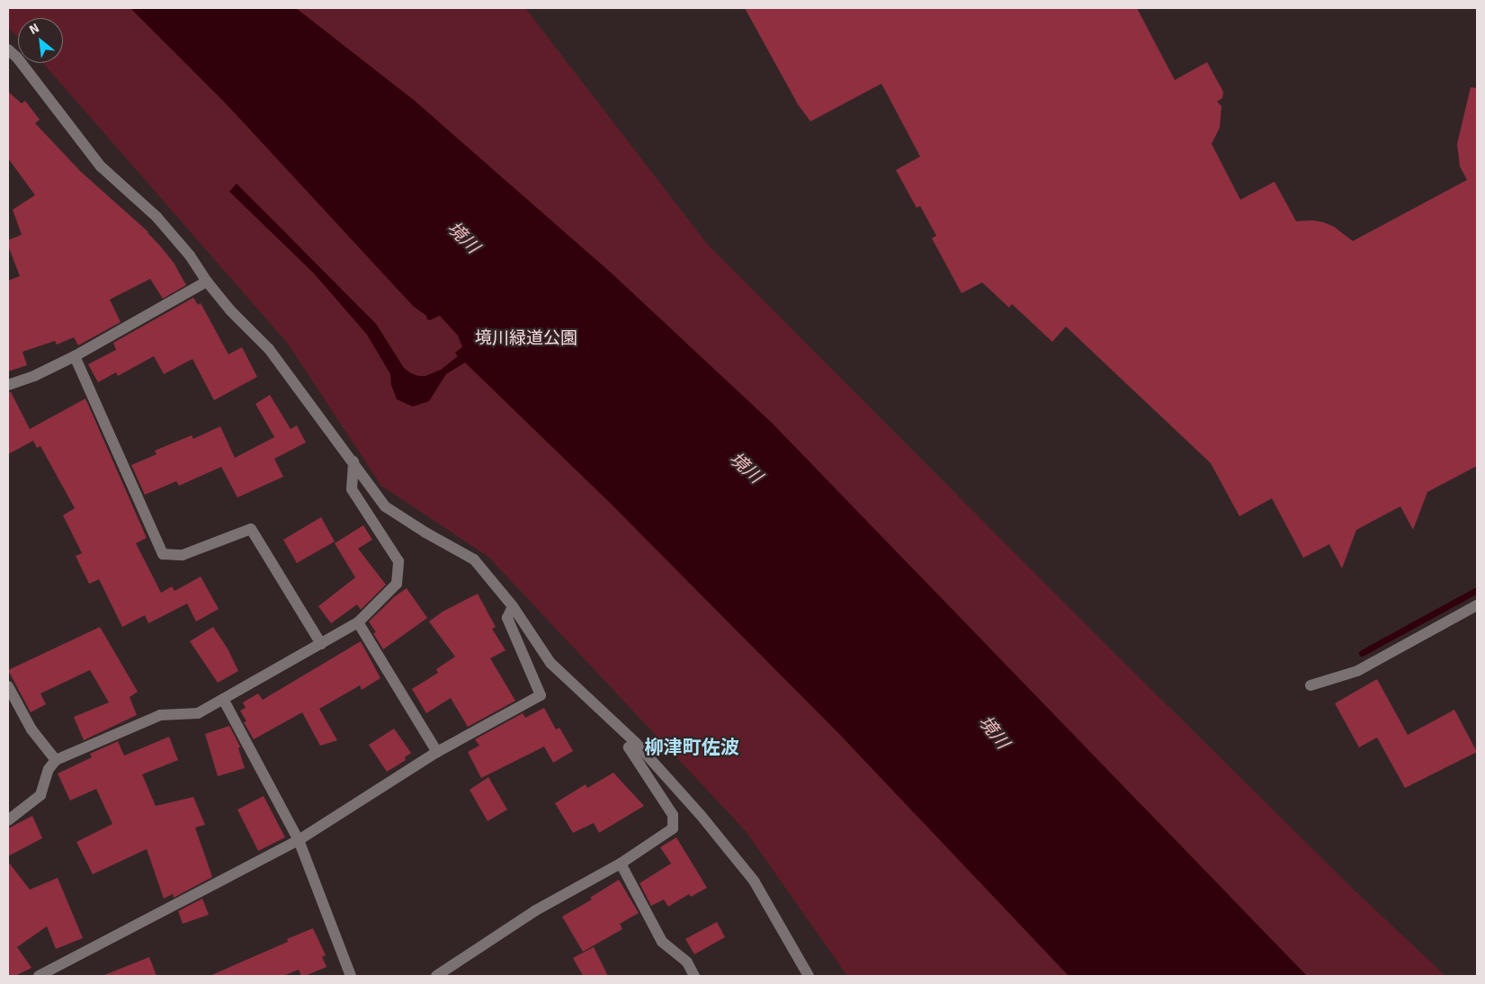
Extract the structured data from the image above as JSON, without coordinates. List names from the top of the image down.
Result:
{
  "districts": ["柳津町佐波"],
  "water": ["境川"],
  "parks": ["境川緑道公園"],
  "north": "top left"
}
